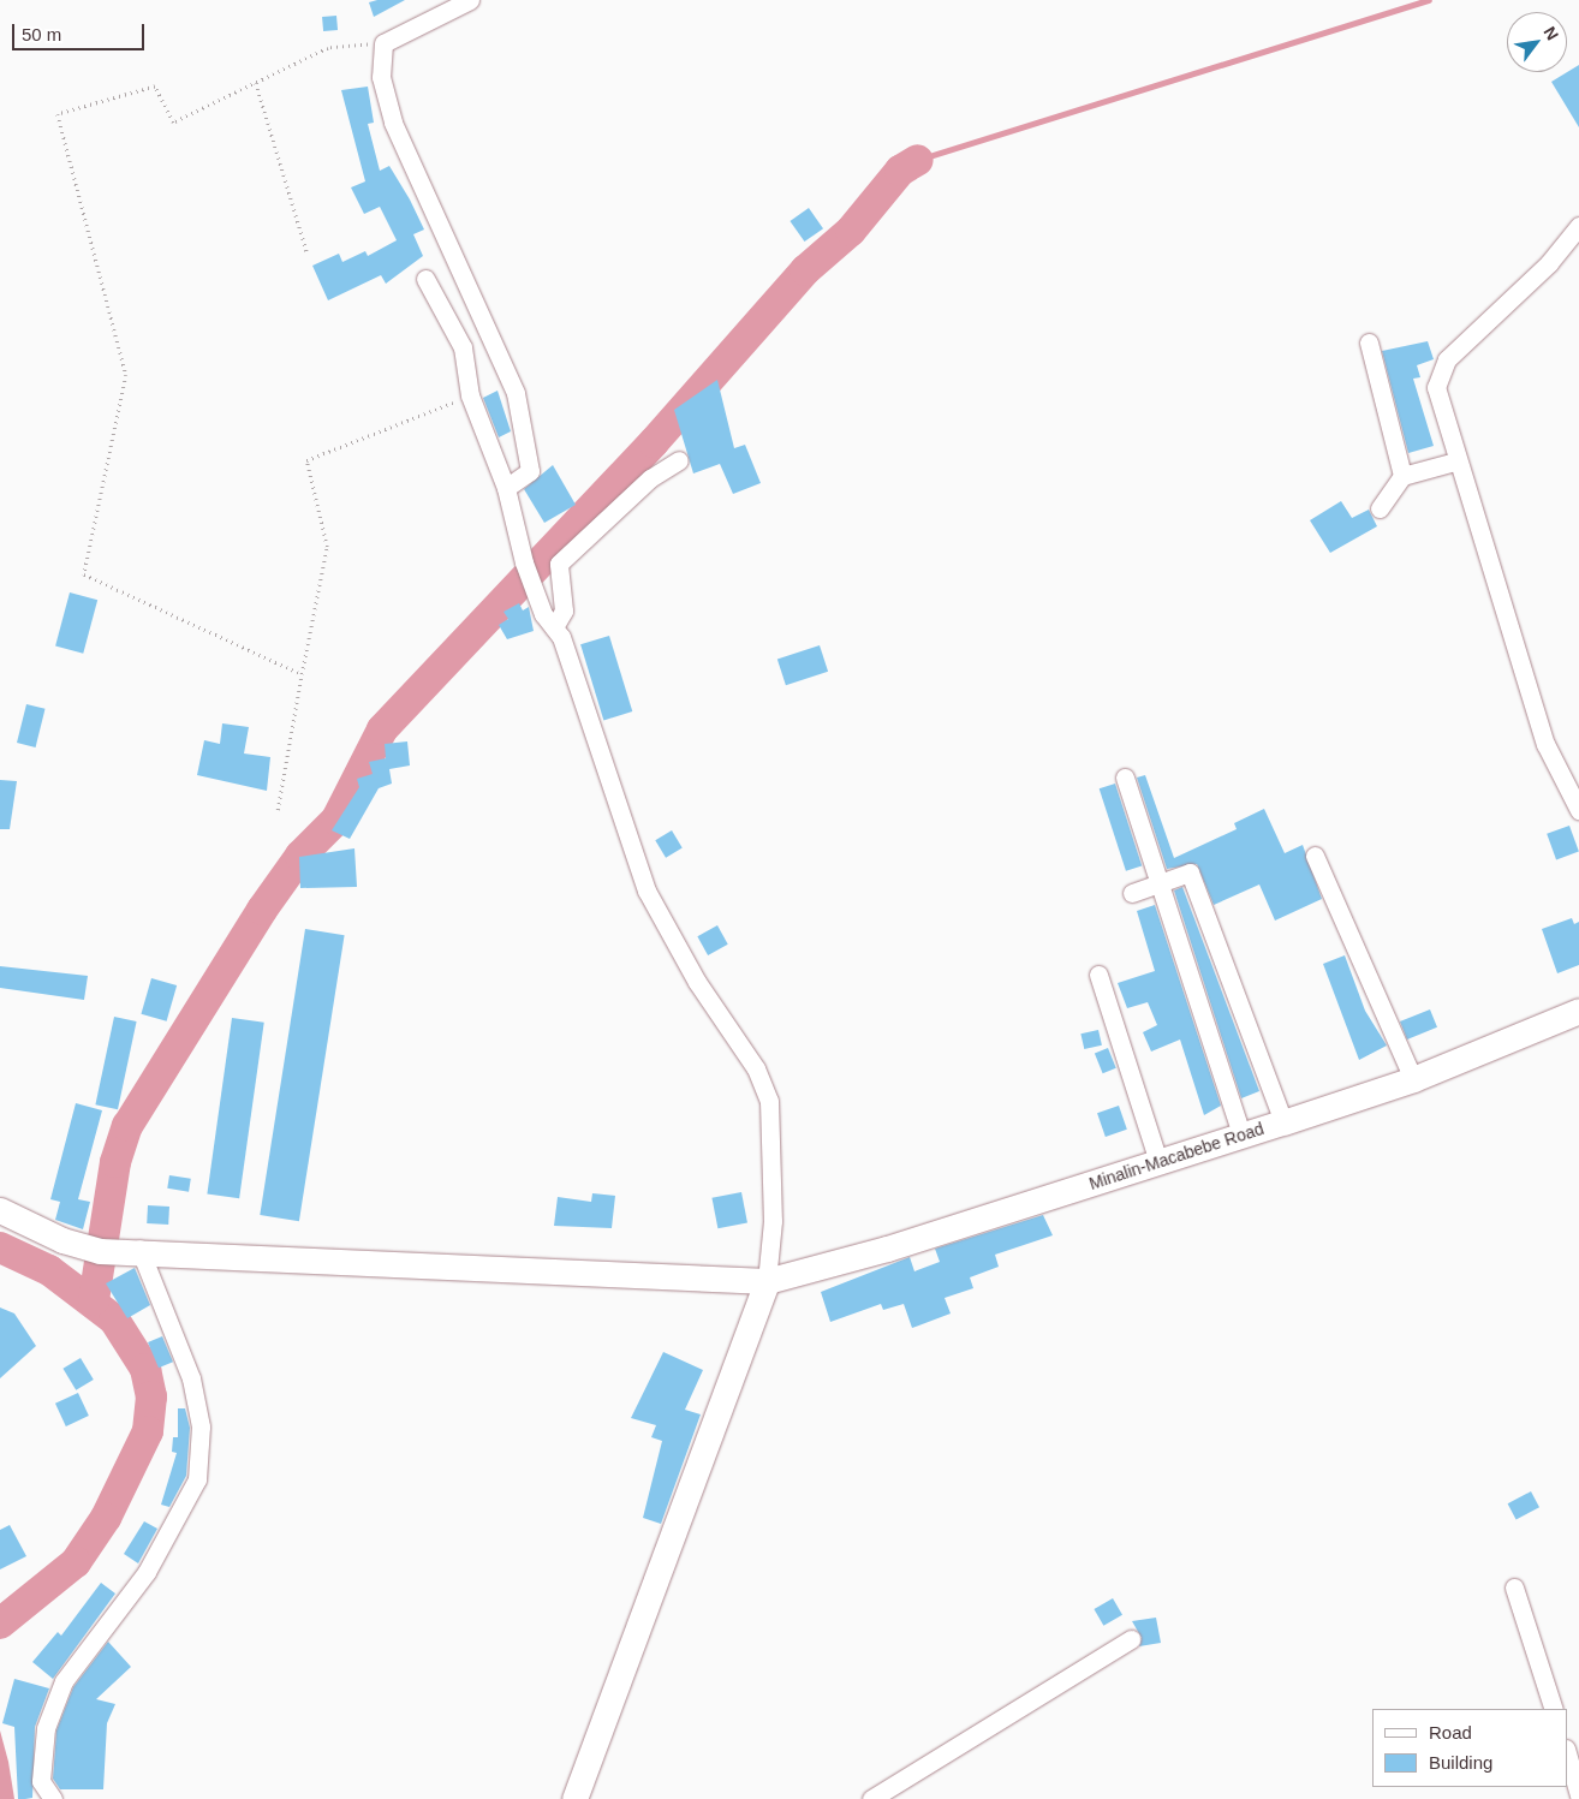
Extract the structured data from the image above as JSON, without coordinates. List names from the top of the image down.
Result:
{
  "streets": {
    "main road": ["Minalin-Macabebe Road"]
  },
  "legend": ["Road", "Building"],
  "scale_bar": "50 m",
  "north": "top right"
}
